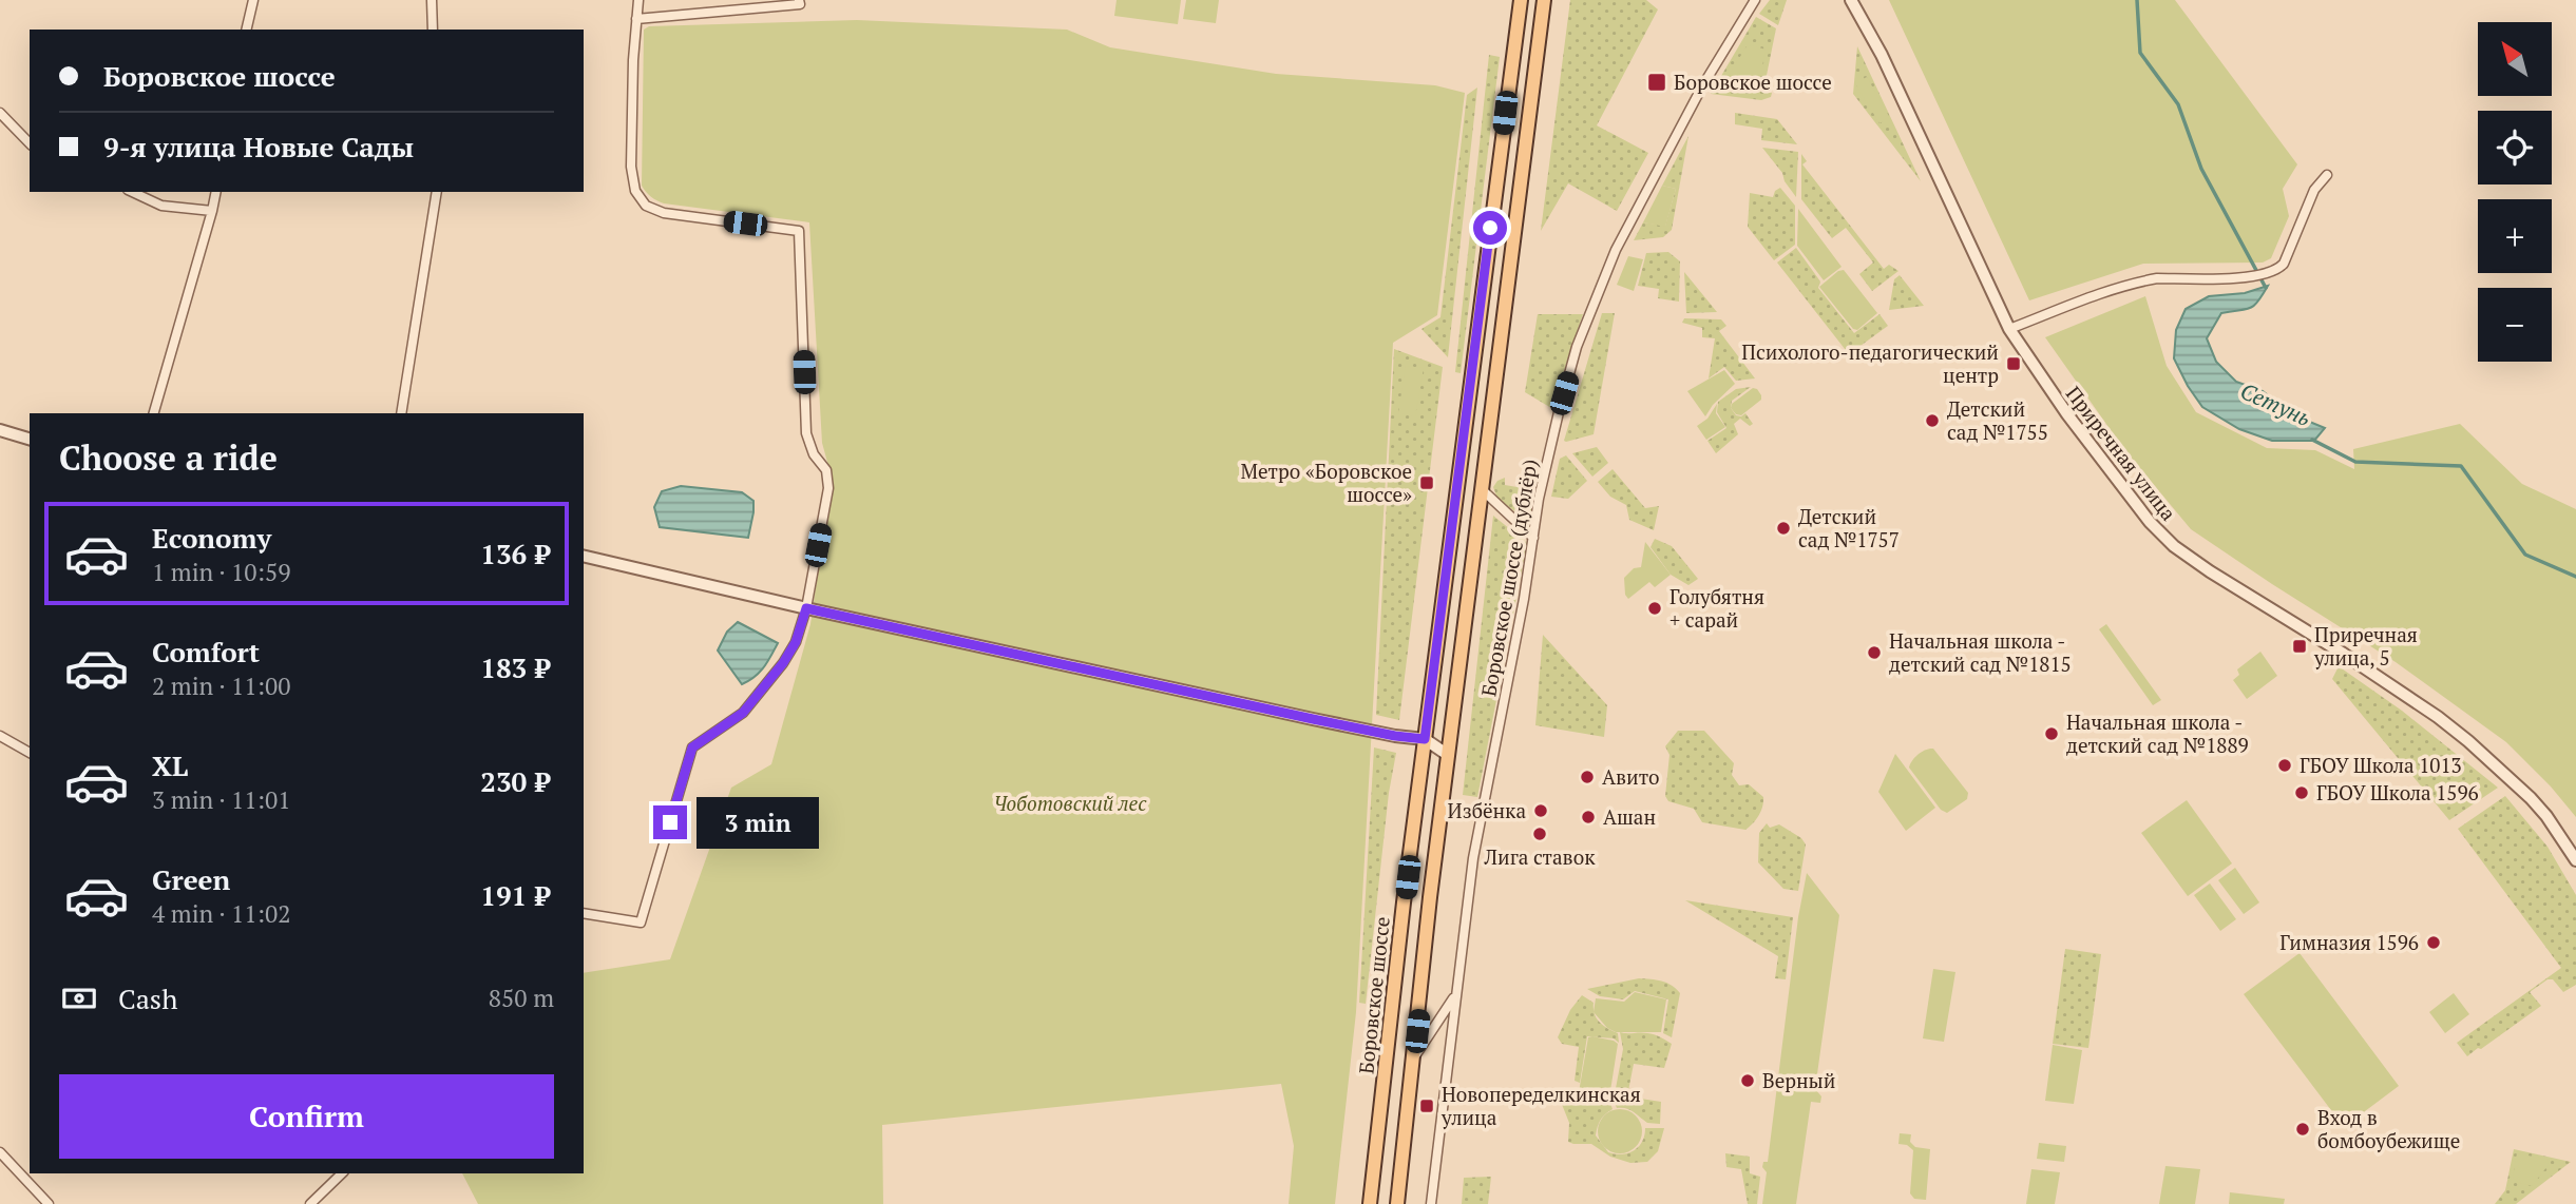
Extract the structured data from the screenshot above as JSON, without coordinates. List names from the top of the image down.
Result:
{
  "streets": {
    "main road": ["Боровское шоссе"],
    "street": ["Приречная улица", "Боровское шоссе (дублёр)"]
  },
  "water": ["Сетунь"],
  "parks": ["Чоботовский лес"],
  "places": {
    "transit": [
      "Боровское шоссе",
      "Психолого-педагогический центр",
      "Метро «Боровское шоссе»",
      "Приречная улица, 5",
      "Новопеределкинская улица"
    ],
    "other": [
      "Детский сад №1755",
      "Детский сад №1757",
      "Голубятня + сарай",
      "Начальная школа - детский сад №1815",
      "Начальная школа - детский сад №1889",
      "ГБОУ Школа 1013",
      "Авито",
      "ГБОУ Школа 1596",
      "Избёнка",
      "Ашан",
      "Лига ставок",
      "Гимназия 1596",
      "Верный",
      "Вход в бомбоубежище"
    ]
  },
  "north": "top left",
  "page": {
    "map_buttons": ["+", "−"],
    "banner": ["Боровское шоссе", "9-я улица Новые Сады"],
    "heading": "Choose a ride",
    "list": [
      {
        "name": "Economy",
        "note": "1 min · 10:59",
        "value": "136 ₽"
      },
      {
        "name": "Comfort",
        "note": "2 min · 11:00",
        "value": "183 ₽"
      },
      {
        "name": "XL",
        "note": "3 min · 11:01",
        "value": "230 ₽"
      },
      {
        "name": "Green",
        "note": "4 min · 11:02",
        "value": "191 ₽"
      }
    ],
    "bubble": "3 min",
    "pay": ["Cash", "850 m"],
    "buttons": "Confirm"
  }
}
